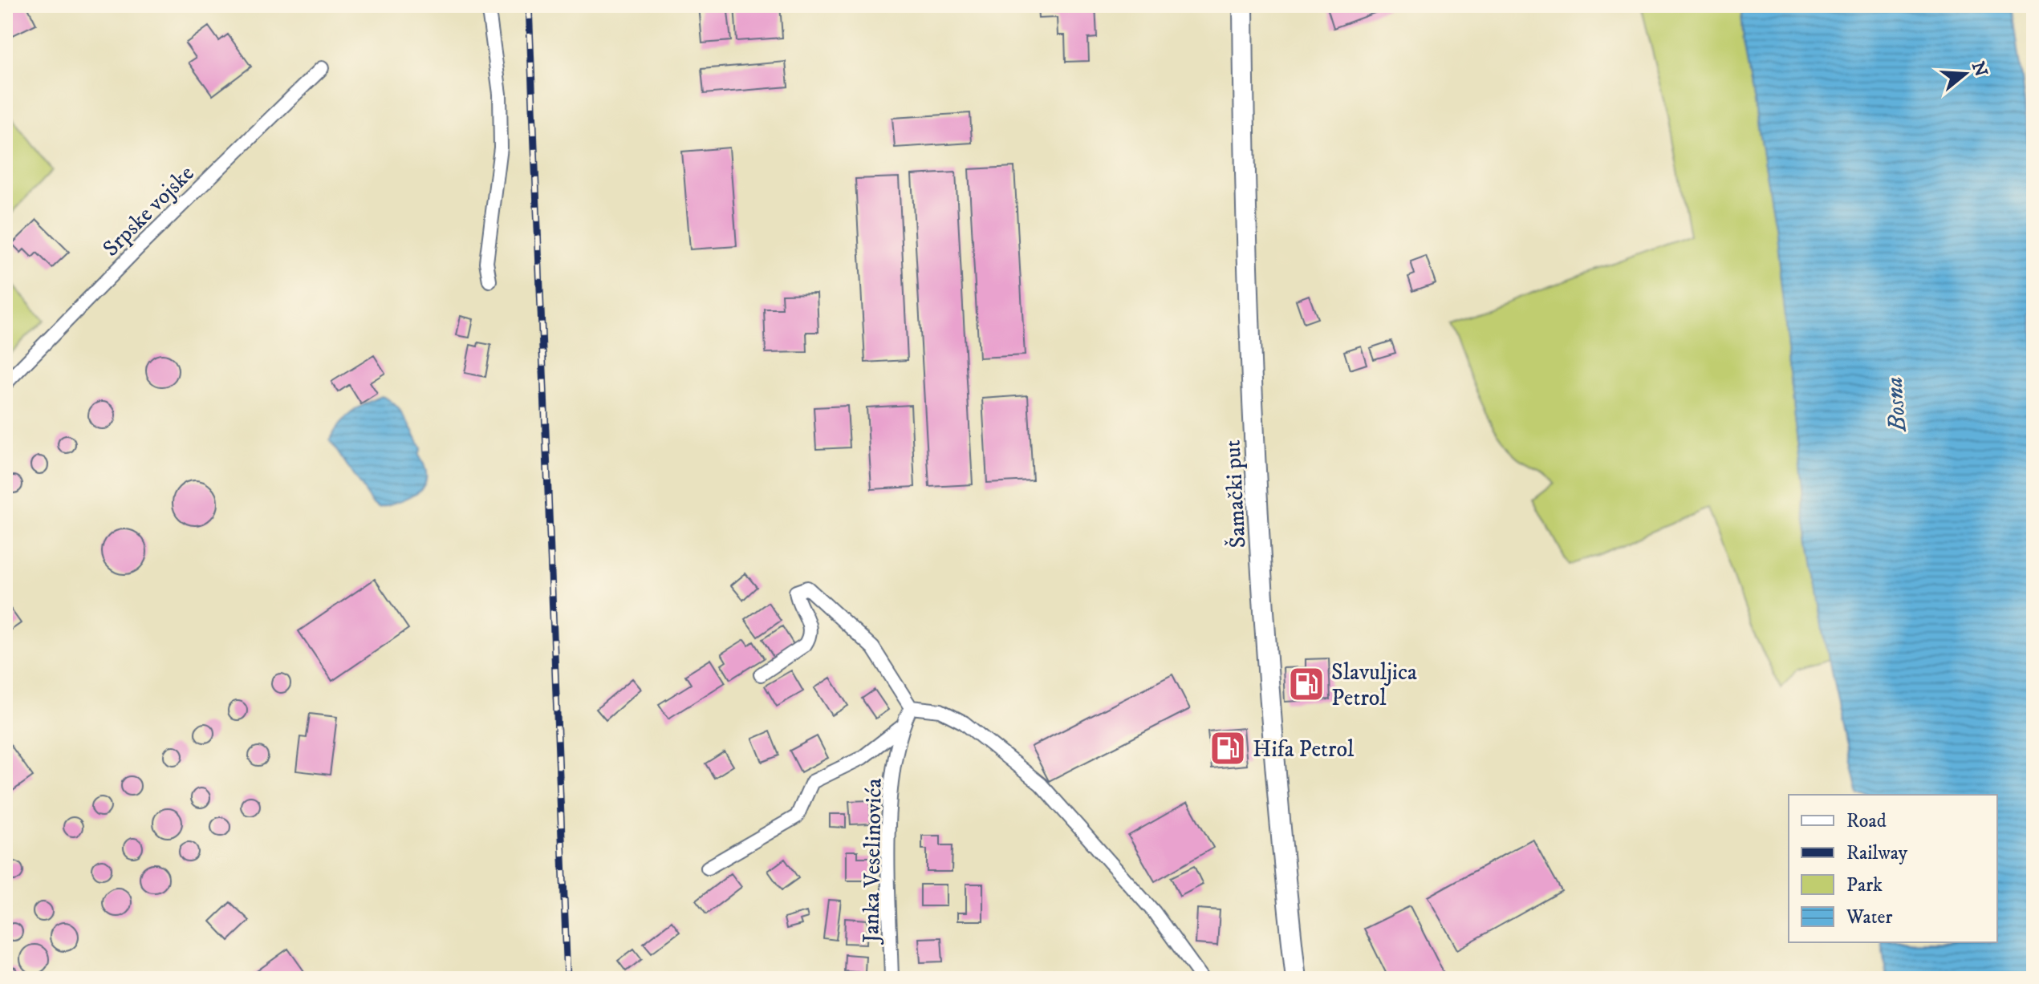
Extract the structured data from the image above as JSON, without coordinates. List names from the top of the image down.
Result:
{
  "streets": {
    "main road": ["Šamački put"],
    "street": ["Srpske vojske", "Janka Veselinovića"]
  },
  "water": ["Bosna"],
  "places": {
    "fuel station": ["Slavuljica Petrol", "Hifa Petrol"]
  },
  "legend": [
    "Road",
    "Railway",
    "Park",
    "Water"
  ],
  "north": "right"
}
